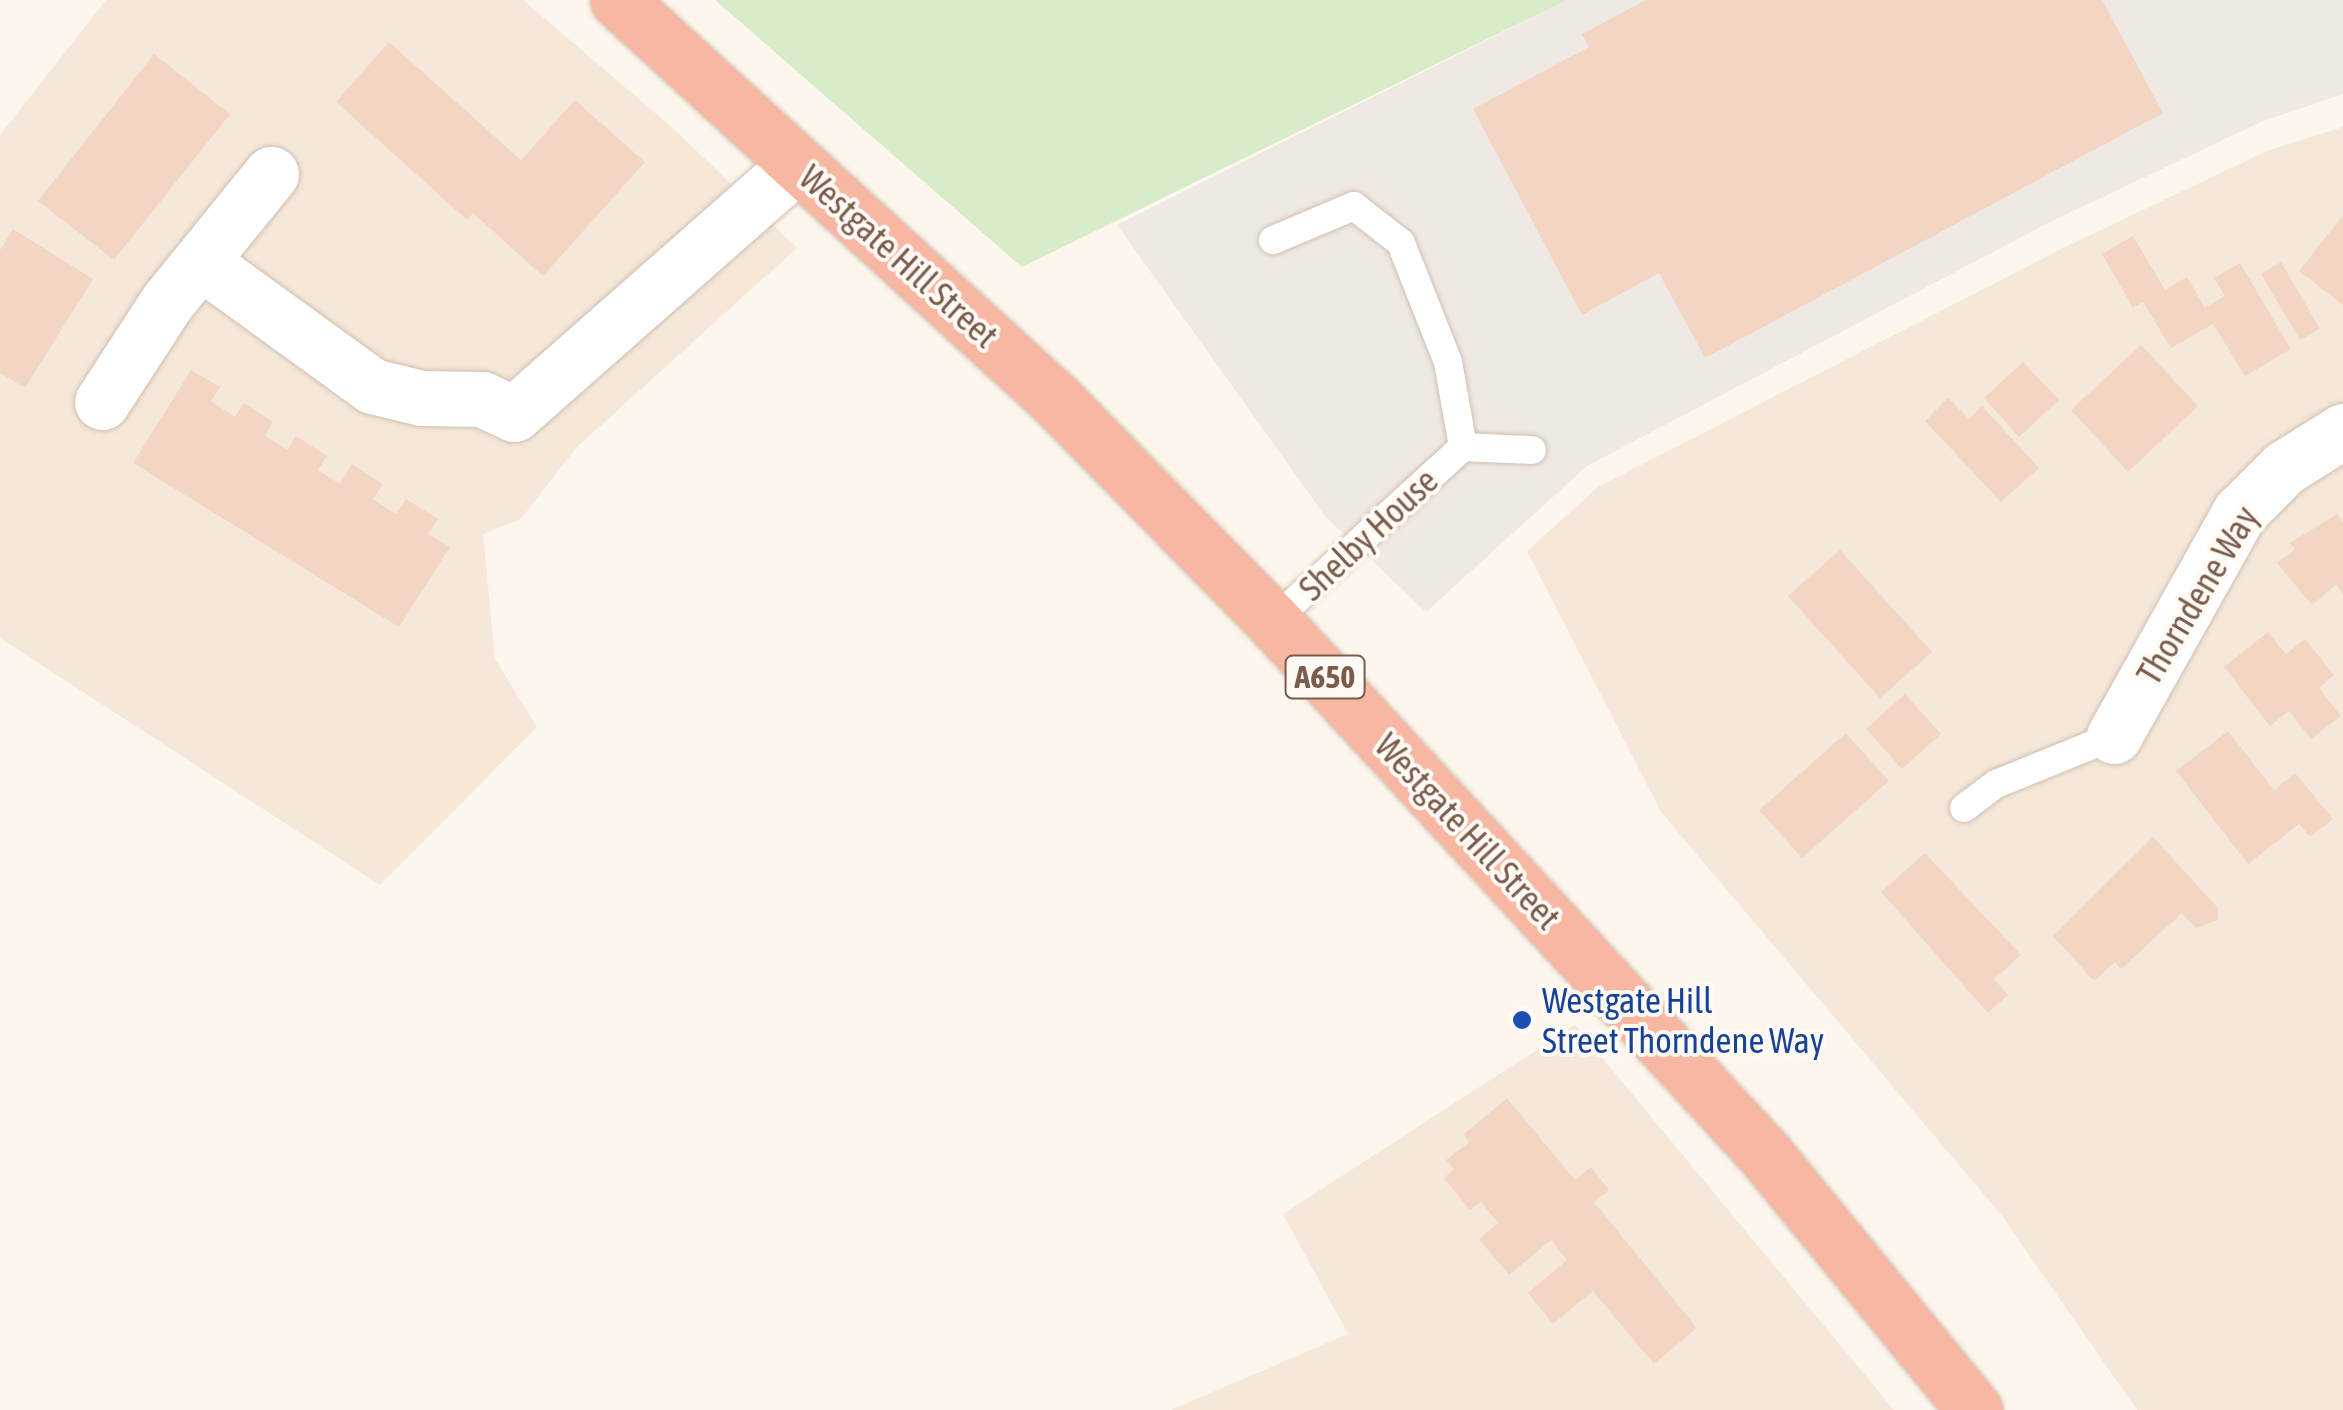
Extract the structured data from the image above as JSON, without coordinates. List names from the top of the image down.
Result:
{
  "streets": {
    "highway": ["Westgate Hill Street", "A650"],
    "street": ["Thorndene Way"],
    "lane": ["Shelby House"]
  },
  "crossings": [
    ["Westgate Hill Street", "Shelby House"]
  ],
  "places": ["Westgate Hill Street Thorndene Way"]
}
